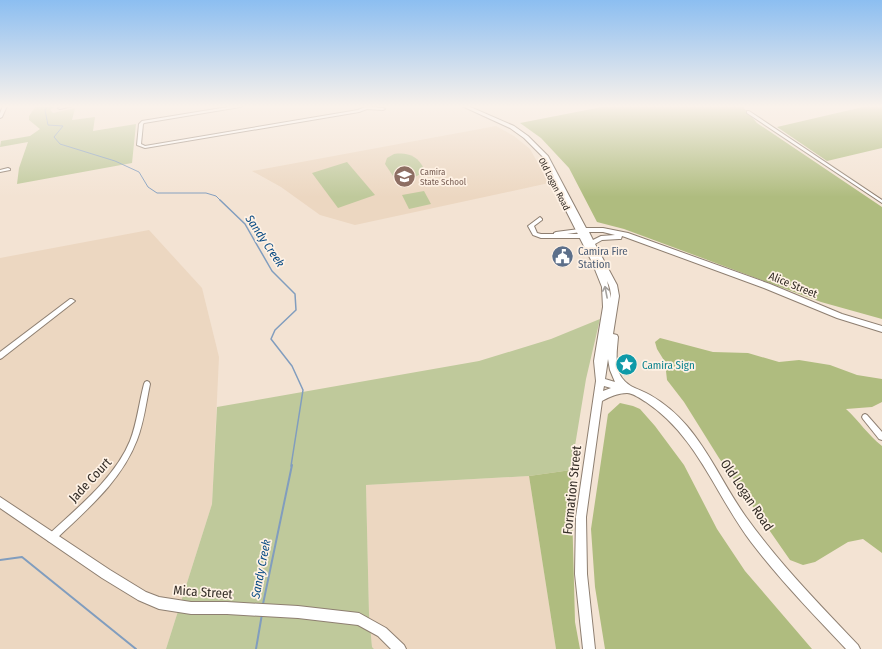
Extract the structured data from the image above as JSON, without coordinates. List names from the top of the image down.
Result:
{
  "streets": {
    "main road": [
      "Old Logan Road",
      "Alice Street",
      "Formation Street",
      "Mica Street"
    ],
    "street": ["Jade Court"]
  },
  "crossings": [
    ["Old Logan Road", "Alice Street"],
    ["Old Logan Road", "Formation Street"],
    ["Alice Street", "Formation Street"],
    ["Jade Court", "Mica Street"]
  ],
  "water": ["Sandy Creek"],
  "places": {
    "school or university": ["Camira State School"],
    "public building": ["Camira Fire Station"],
    "place": ["Camira Sign"]
  }
}
